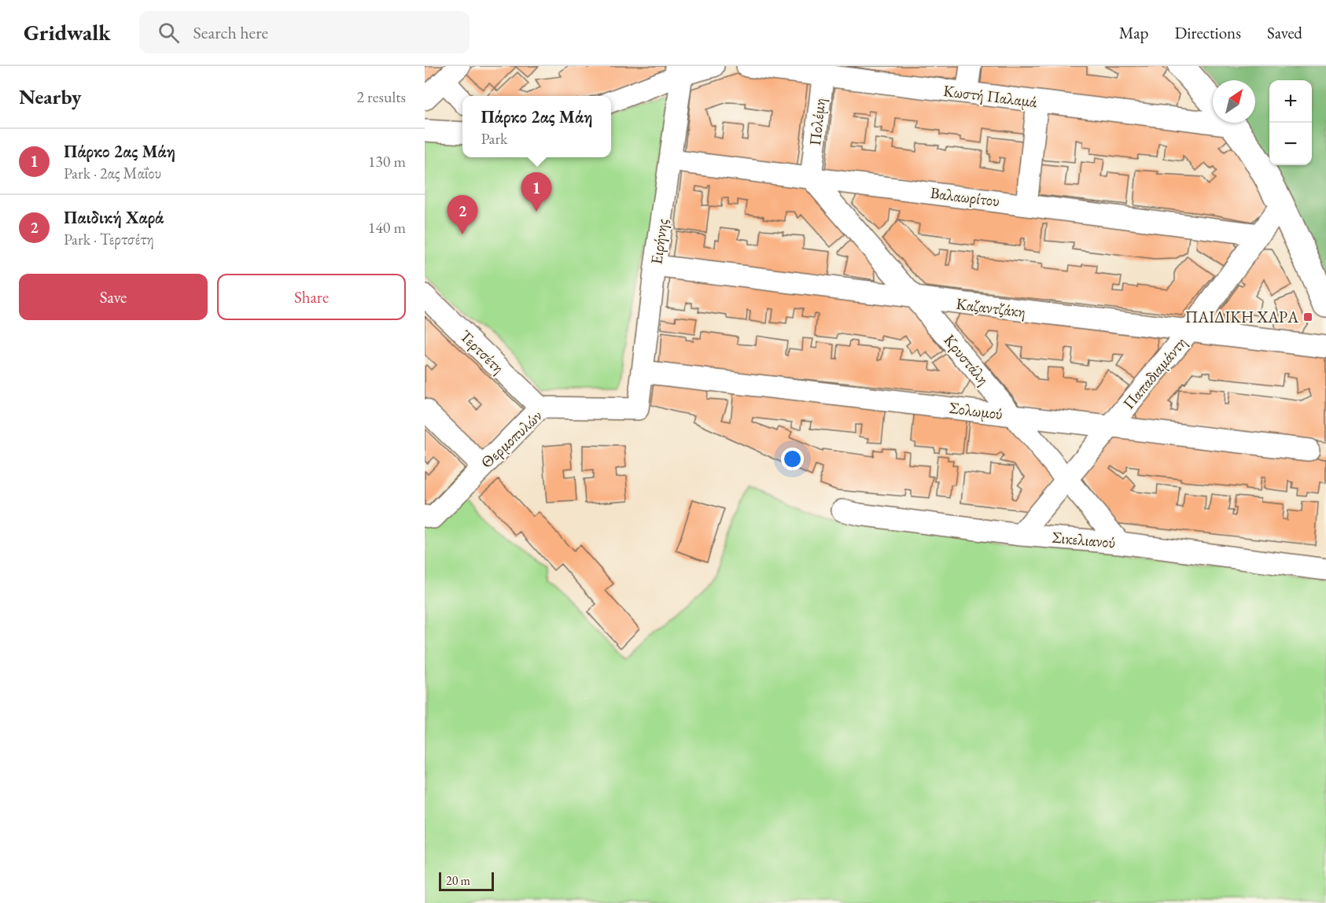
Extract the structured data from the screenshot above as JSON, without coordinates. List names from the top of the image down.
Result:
{
  "streets": {
    "street": [
      "Κωστή Παλαμά",
      "Πολέμη",
      "Βαλαωρίτου",
      "Ειρήνης",
      "Καζαντζάκη",
      "Τερτσέτη",
      "Κρυστάλη",
      "Παπαδιαμάντη",
      "Σολωμού",
      "Θερμοπυλών",
      "Σικελιανού"
    ]
  },
  "crossings": [
    ["Κωστή Παλαμά", "Πολέμη"],
    ["Πολέμη", "Βαλαωρίτου"],
    ["Πολέμη", "Κρυστάλη"],
    ["Βαλαωρίτου", "Ειρήνης"],
    ["Βαλαωρίτου", "Κρυστάλη"],
    ["Βαλαωρίτου", "Παπαδιαμάντη"],
    ["Ειρήνης", "Καζαντζάκη"],
    ["Ειρήνης", "Σολωμού"],
    ["Ειρήνης", "Θερμοπυλών"],
    ["Καζαντζάκη", "Κρυστάλη"],
    ["Καζαντζάκη", "Παπαδιαμάντη"],
    ["Τερτσέτη", "Θερμοπυλών"],
    ["Κρυστάλη", "Παπαδιαμάντη"],
    ["Κρυστάλη", "Σολωμού"],
    ["Κρυστάλη", "Σικελιανού"],
    ["Παπαδιαμάντη", "Σολωμού"],
    ["Παπαδιαμάντη", "Σικελιανού"]
  ],
  "places": {
    "transit": ["ΠΑΙΔΙΚΗ ΧΑΡΑ"]
  },
  "scale_bar": "20 m",
  "north": "top right",
  "page": {
    "header": "Gridwalk",
    "search": "Search here",
    "nav": ["Map", "Directions", "Saved"],
    "heading": ["Nearby", "2 results"],
    "map_buttons": ["+", "−"],
    "popup": ["Πάρκο 2ας Μάη", "Park"],
    "list": [
      {
        "mark": "1",
        "name": "Πάρκο 2ας Μάη",
        "note": "Park · 2ας Μαΐου",
        "value": "130 m"
      },
      {
        "mark": "2",
        "name": "Παιδική Χαρά",
        "note": "Park · Τερτσέτη",
        "value": "140 m"
      }
    ],
    "pins": ["1", "2"],
    "buttons": ["Save", "Share"],
    "scale": "20 m"
  }
}
